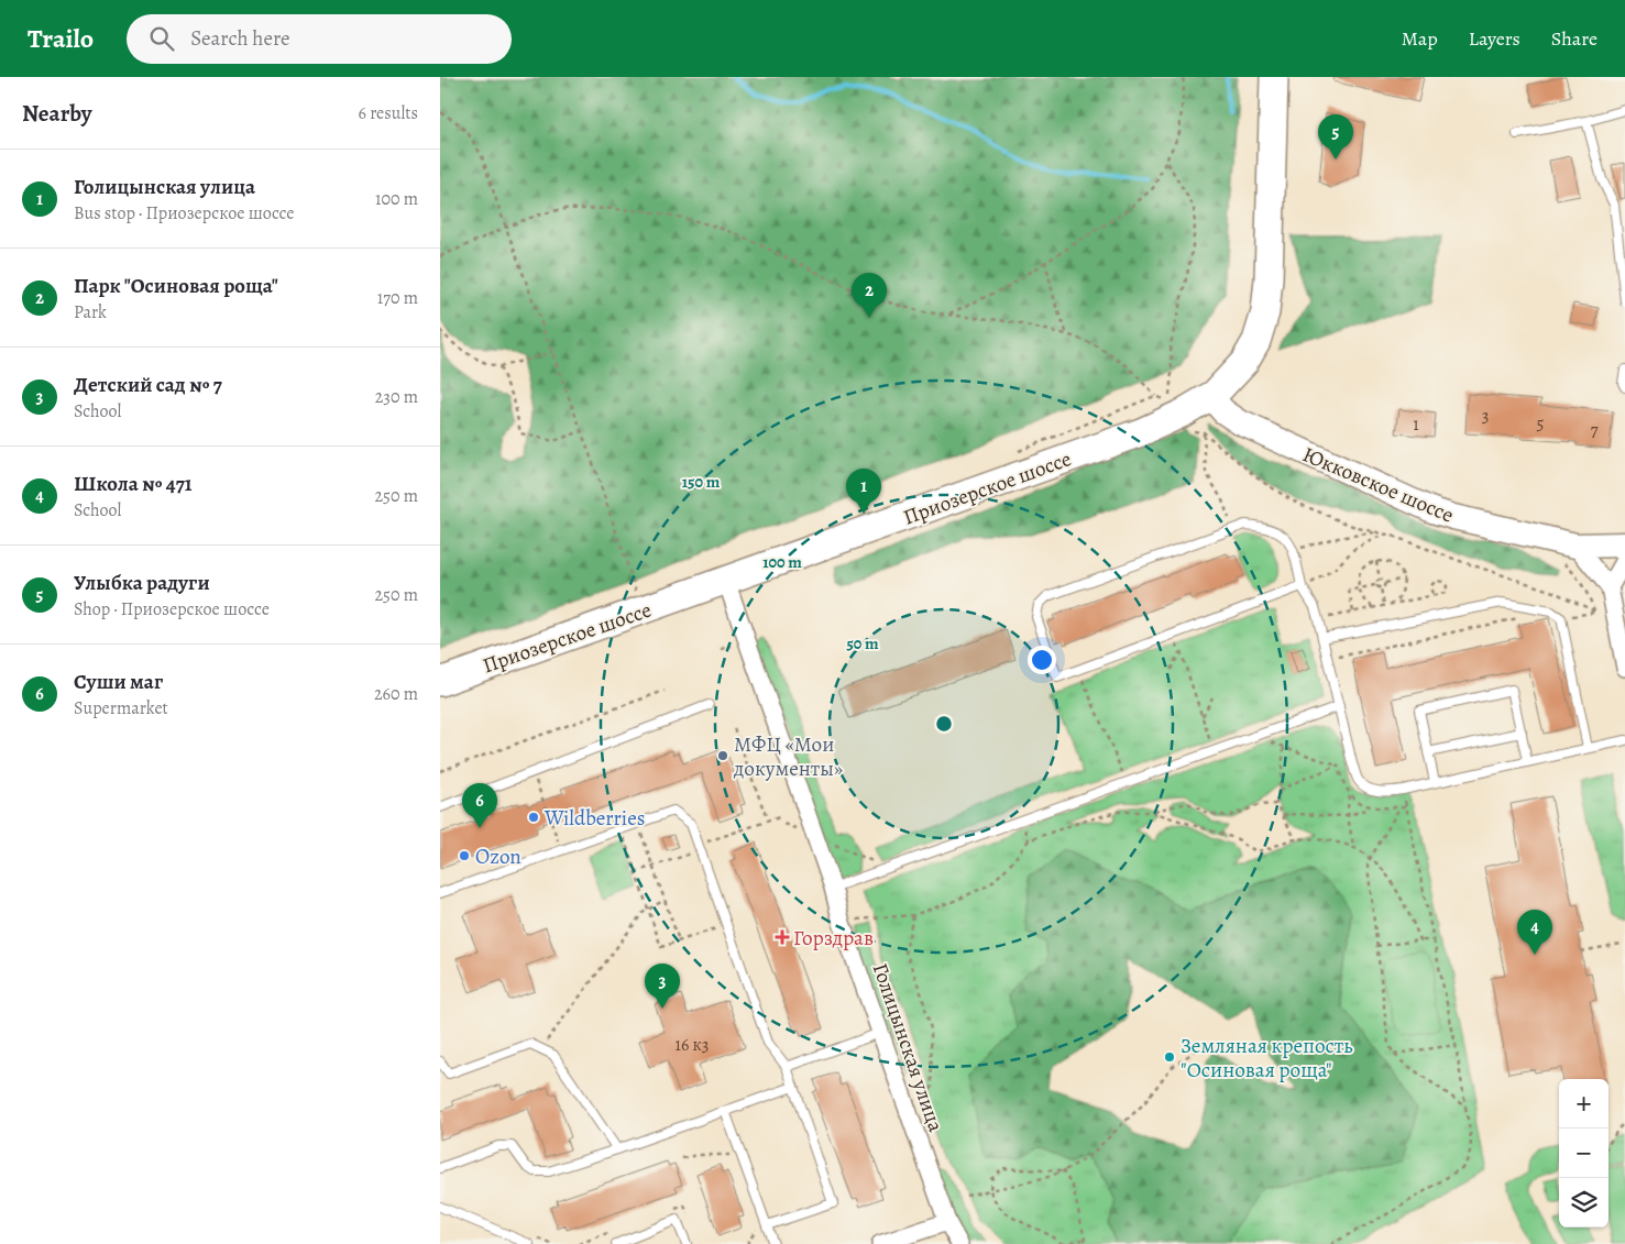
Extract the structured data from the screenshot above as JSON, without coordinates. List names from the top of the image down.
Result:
{
  "streets": {
    "main road": ["Юкковское шоссе", "Приозерское шоссе"],
    "street": ["Голицынская улица"]
  },
  "crossings": [
    ["Юкковское шоссе", "Приозерское шоссе"],
    ["Приозерское шоссе", "Голицынская улица"]
  ],
  "places": {
    "other": [
      "МФЦ «Мои документы»",
      "Wildberries",
      "Ozon",
      "Земляная крепость \"Осиновая роща\""
    ],
    "health": ["Горздрав"]
  },
  "house_numbers": [
    "3",
    "5",
    "1",
    "7",
    "16 к3"
  ],
  "page": {
    "header": "Trailo",
    "search": "Search here",
    "nav": ["Map", "Layers", "Share"],
    "heading": ["Nearby", "6 results"],
    "pins": [
      "5",
      "2",
      "1",
      "6",
      "4",
      "3"
    ],
    "list": [
      {
        "mark": "1",
        "name": "Голицынская улица",
        "note": "Bus stop · Приозерское шоссе",
        "value": "100 m"
      },
      {
        "mark": "2",
        "name": "Парк \"Осиновая роща\"",
        "note": "Park",
        "value": "170 m"
      },
      {
        "mark": "3",
        "name": "Детский сад № 7",
        "note": "School",
        "value": "230 m"
      },
      {
        "mark": "4",
        "name": "Школа № 471",
        "note": "School",
        "value": "250 m"
      },
      {
        "mark": "5",
        "name": "Улыбка радуги",
        "note": "Shop · Приозерское шоссе",
        "value": "250 m"
      },
      {
        "mark": "6",
        "name": "Суши маг",
        "note": "Supermarket",
        "value": "260 m"
      }
    ],
    "map_buttons": ["+", "−"]
  },
  "rings": ["150 m", "100 m", "50 m"]
}
